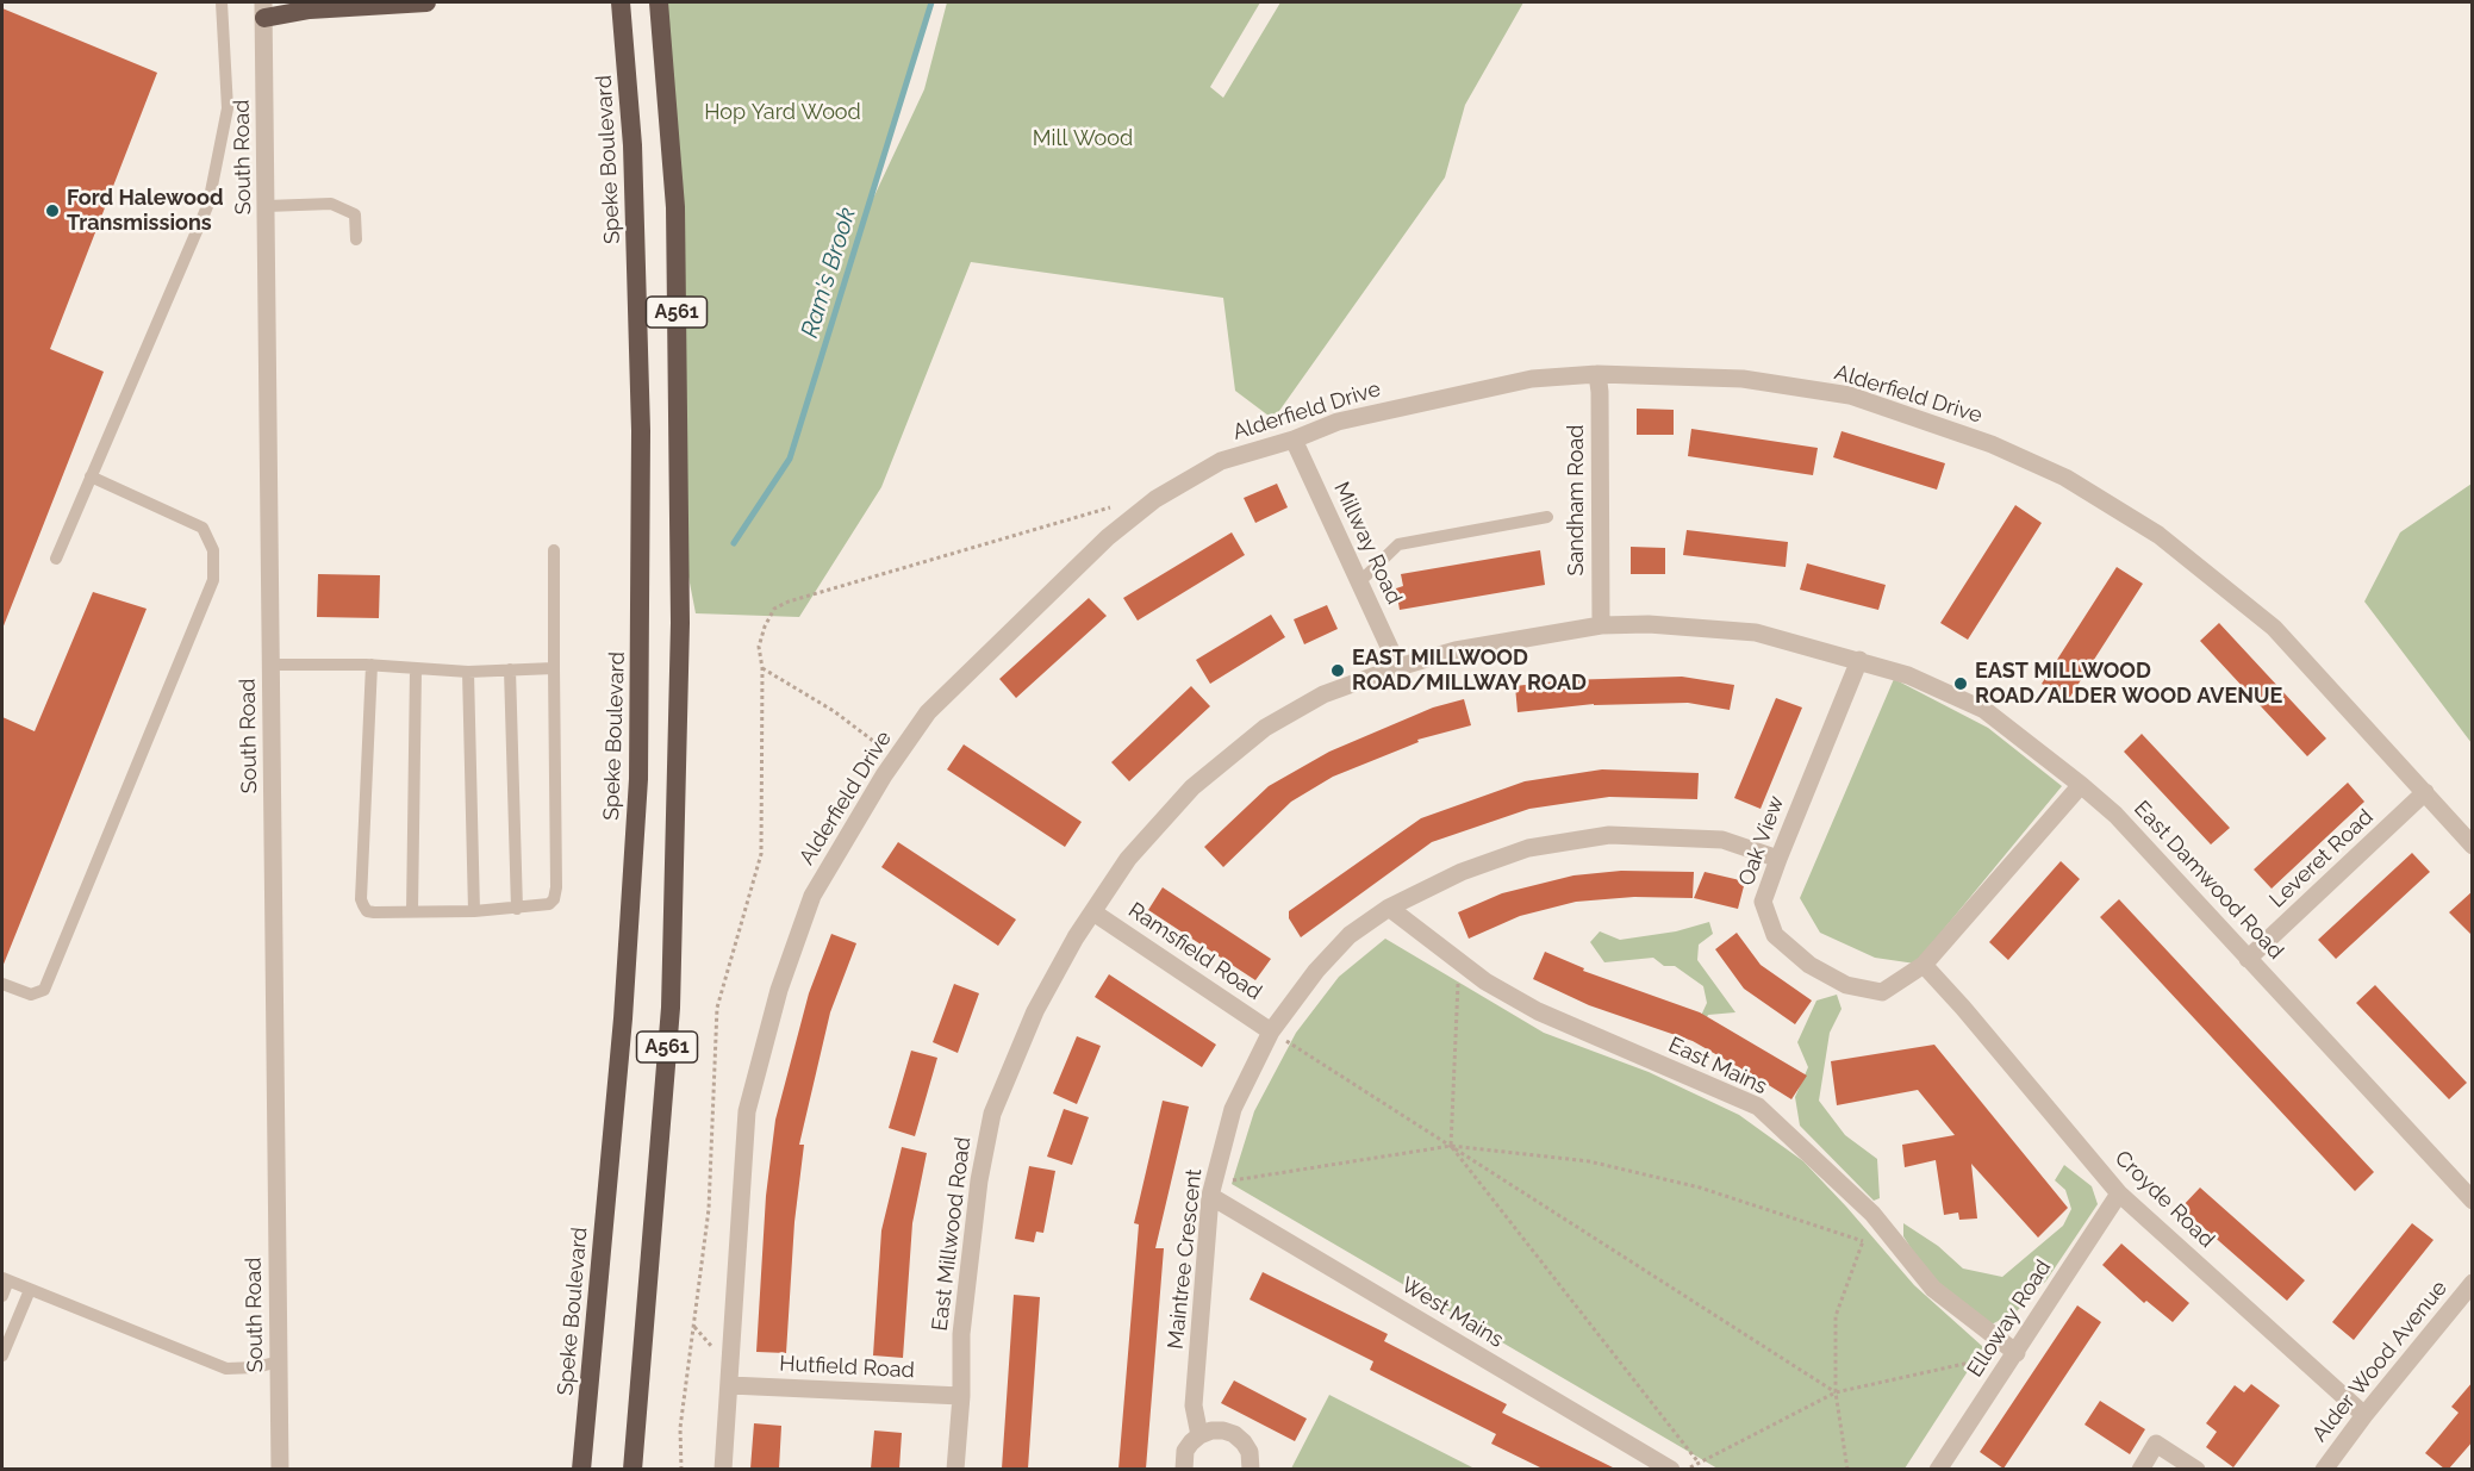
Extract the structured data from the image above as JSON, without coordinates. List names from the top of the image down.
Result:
{
  "streets": {
    "highway": ["Speke Boulevard", "A561"],
    "street": [
      "South Road",
      "Alderfield Drive",
      "Sandham Road",
      "Millway Road",
      "Oak View",
      "Leveret Road",
      "East Damwood Road",
      "Ramsfield Road",
      "East Mains",
      "Croyde Road",
      "East Millwood Road",
      "Maintree Crescent",
      "West Mains",
      "Elloway Road",
      "Alder Wood Avenue",
      "Hutfield Road"
    ]
  },
  "crossings": [
    ["Alderfield Drive", "Sandham Road"],
    ["Alderfield Drive", "Millway Road"],
    ["Alderfield Drive", "Leveret Road"],
    ["Alderfield Drive", "Hutfield Road"],
    ["Sandham Road", "East Millwood Road"],
    ["Millway Road", "East Millwood Road"],
    ["Oak View", "East Damwood Road"],
    ["Oak View", "Croyde Road"],
    ["Oak View", "East Millwood Road"],
    ["Oak View", "Maintree Crescent"],
    ["Leveret Road", "East Damwood Road"],
    ["East Damwood Road", "East Millwood Road"],
    ["Ramsfield Road", "East Millwood Road"],
    ["Ramsfield Road", "Maintree Crescent"],
    ["East Mains", "Maintree Crescent"],
    ["East Mains", "Elloway Road"],
    ["Croyde Road", "Elloway Road"],
    ["Croyde Road", "Alder Wood Avenue"],
    ["East Millwood Road", "Hutfield Road"],
    ["Maintree Crescent", "West Mains"]
  ],
  "water": ["Ram's Brook"],
  "parks": ["Hop Yard Wood", "Mill Wood"],
  "places": ["Ford Halewood Transmissions", "EAST MILLWOOD ROAD/MILLWAY ROAD", "EAST MILLWOOD ROAD/ALDER WOOD AVENUE"]
}
